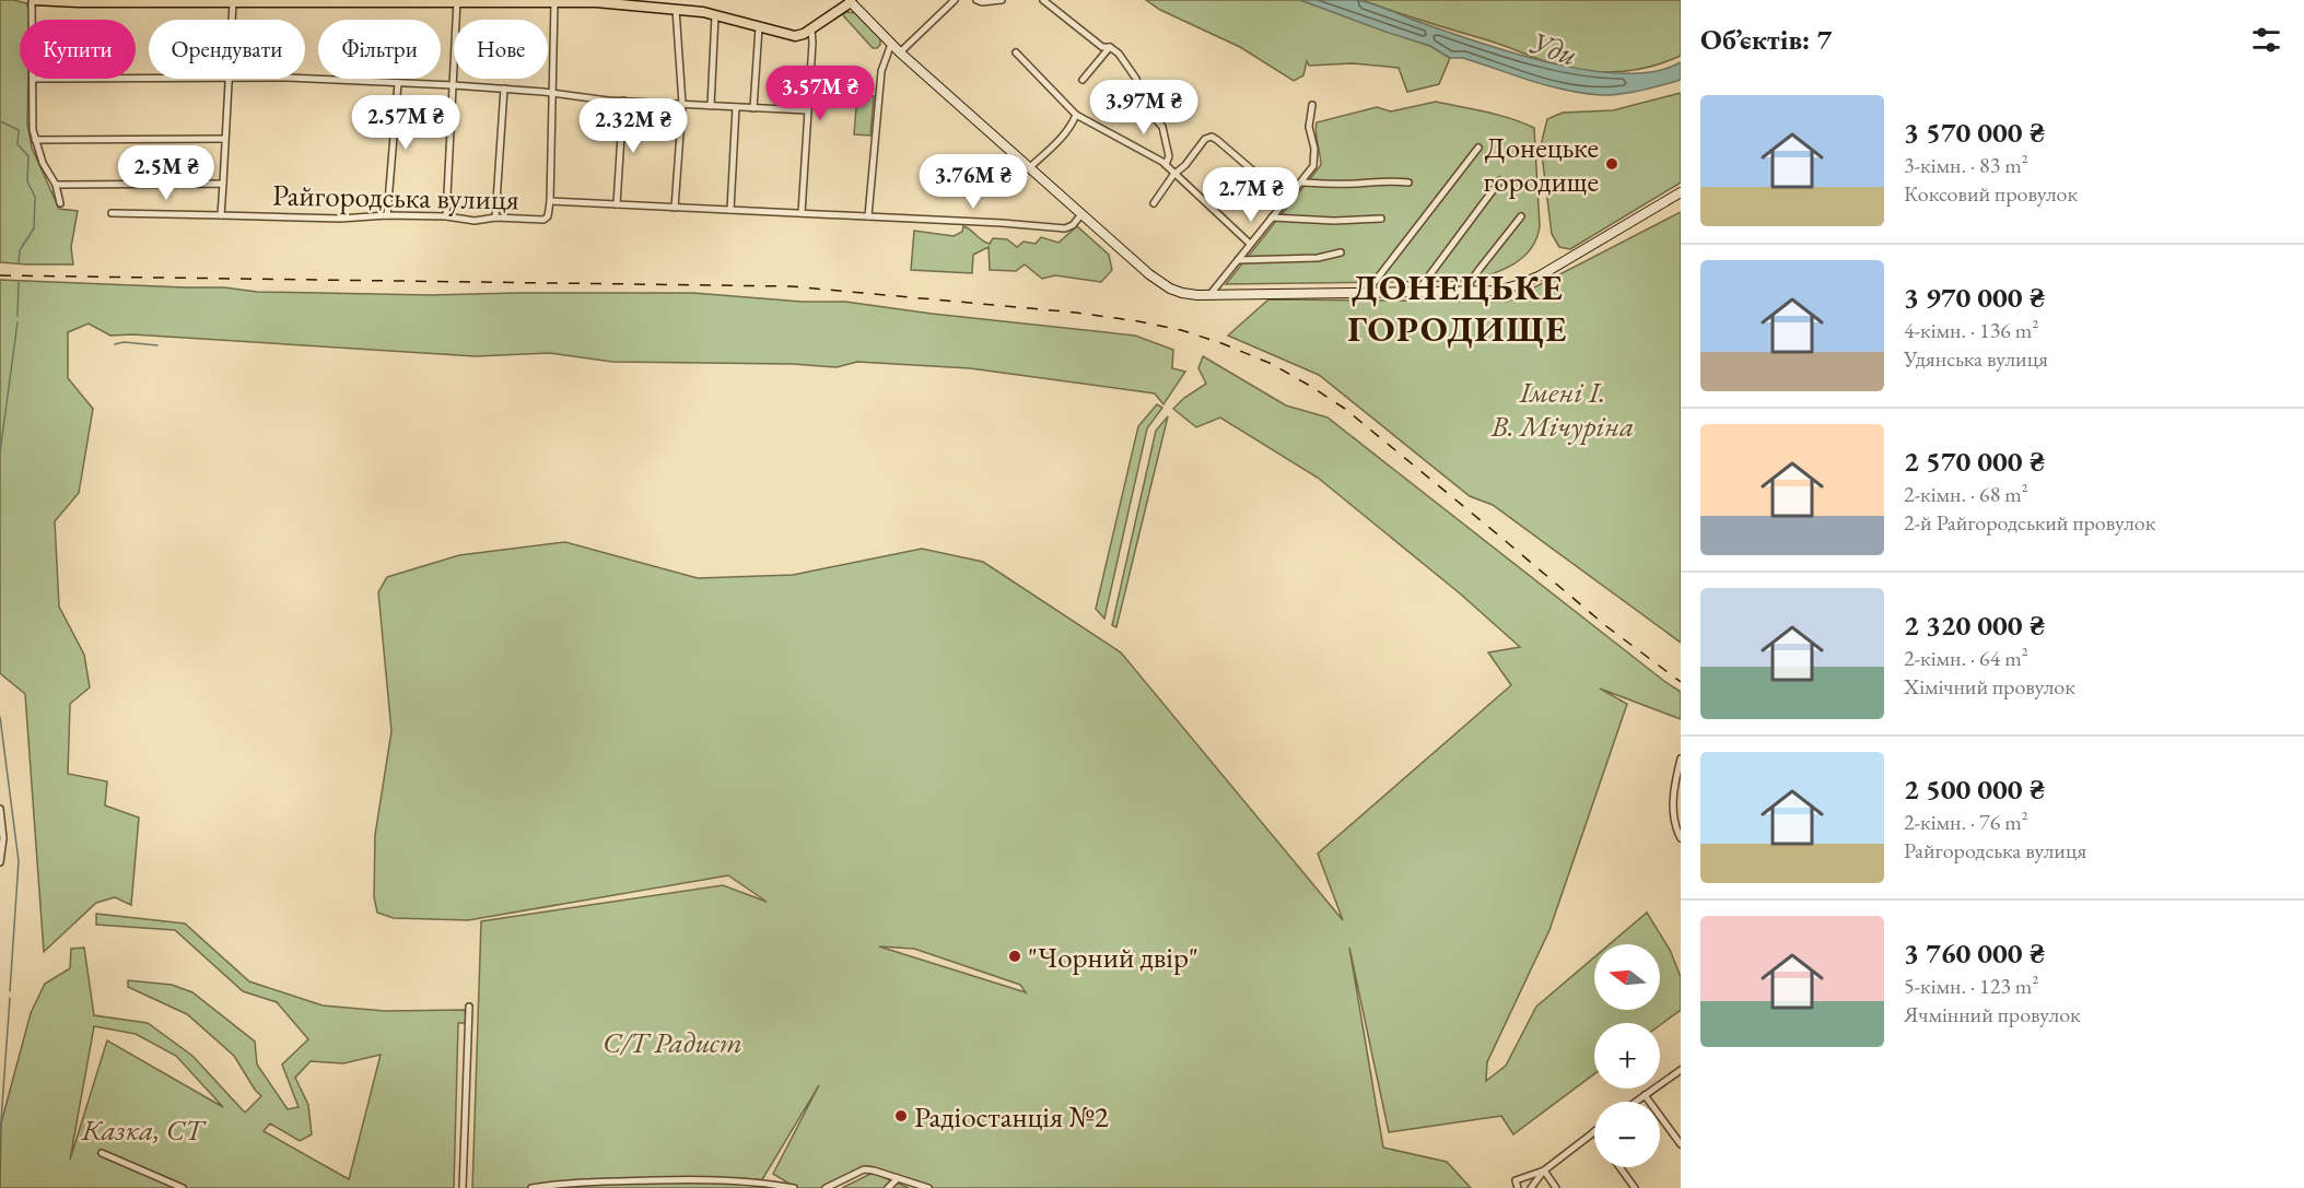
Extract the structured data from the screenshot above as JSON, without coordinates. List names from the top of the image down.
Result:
{
  "streets": {
    "street": ["Райгородська вулиця"]
  },
  "districts": ["ДОНЕЦЬКЕ ГОРОДИЩЕ"],
  "water": ["Уди"],
  "parks": ["Імені І. В. Мічуріна", "С/Т Радист", "Казка, СТ"],
  "places": ["Донецьке городище", "\"Чорний двір\"", "Радiостанцiя №2"],
  "north": "left",
  "page": {
    "heading": "Об’єктів: 7",
    "chip": [
      "Купити",
      "Орендувати",
      "Фільтри",
      "Нове"
    ],
    "price": [
      "3.57M ₴",
      "3.97M ₴",
      "2.57M ₴",
      "2.32M ₴",
      "2.5M ₴",
      "3.76M ₴",
      "2.7M ₴"
    ],
    "list": [
      {
        "name": "3 570 000 ₴",
        "note": "3-кімн. · 83 m² · Коксовий провулок"
      },
      {
        "name": "3 970 000 ₴",
        "note": "4-кімн. · 136 m² · Удянська вулиця"
      },
      {
        "name": "2 570 000 ₴",
        "note": "2-кімн. · 68 m² · 2-й Райгородський провулок"
      },
      {
        "name": "2 320 000 ₴",
        "note": "2-кімн. · 64 m² · Хімічний провулок"
      },
      {
        "name": "2 500 000 ₴",
        "note": "2-кімн. · 76 m² · Райгородська вулиця"
      },
      {
        "name": "3 760 000 ₴",
        "note": "5-кімн. · 123 m² · Ячмінний провулок"
      }
    ],
    "map_buttons": ["+", "−"]
  }
}
